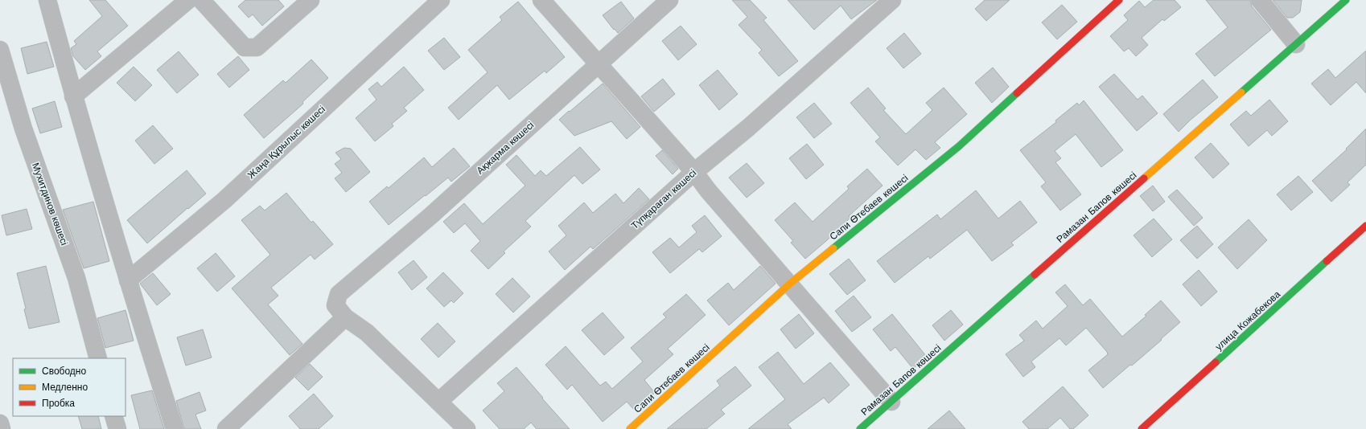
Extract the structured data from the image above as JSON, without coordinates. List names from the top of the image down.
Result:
{
  "streets": {
    "street": [
      "Жаңа Құрылыс көшесі",
      "Ақжарма көшесі",
      "Түпқараған көшесі",
      "Мухитдинов көшесі",
      "Сапи Өтебаев көшесі",
      "Рамазан Бапов көшесі",
      "улица Кожабекова"
    ]
  },
  "legend": ["Свободно", "Медленно", "Пробка"]
}
